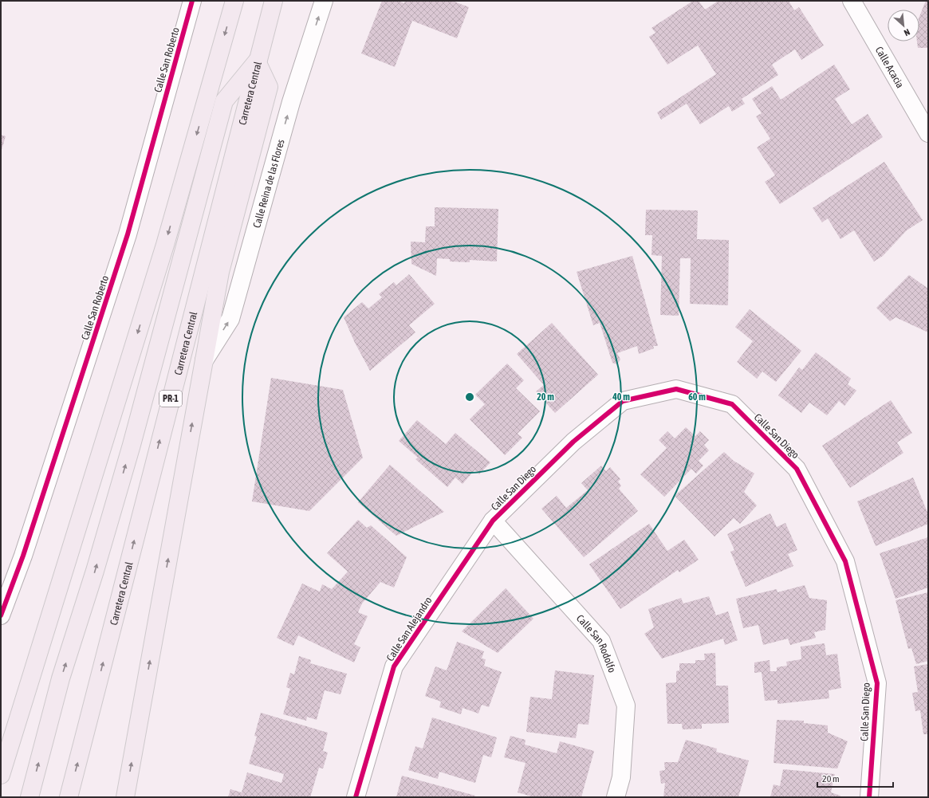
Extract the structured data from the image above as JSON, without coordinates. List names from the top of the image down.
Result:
{
  "streets": {
    "highway": ["Carretera Central", "PR-1"],
    "street": [
      "Calle San Roberto",
      "Calle Acacia",
      "Calle Reina de las Flores",
      "Calle San Diego",
      "Calle San Alejandro",
      "Calle San Rodolfo"
    ]
  },
  "crossings": [
    ["Calle San Diego", "Calle San Alejandro"],
    ["Calle San Diego", "Calle San Rodolfo"],
    ["Calle San Alejandro", "Calle San Rodolfo"]
  ],
  "one_way": ["Calle Reina de las Flores"],
  "scale_bar": "20 m",
  "north": "bottom right",
  "rings": ["20 m", "40 m", "60 m"]
}
